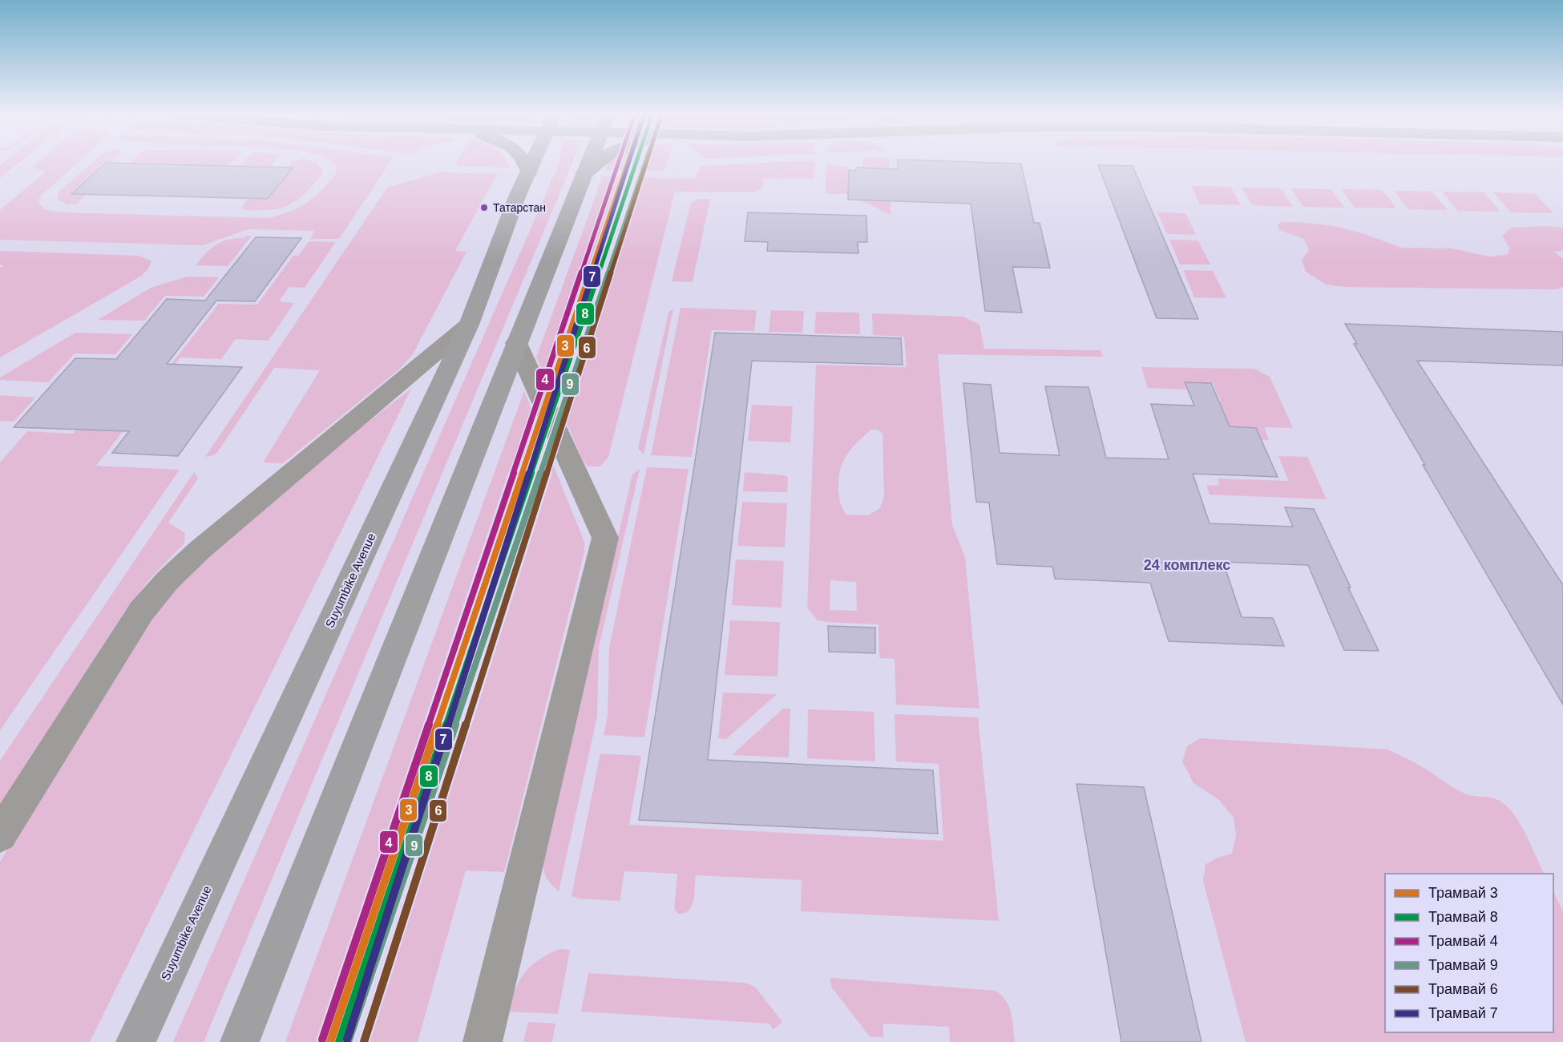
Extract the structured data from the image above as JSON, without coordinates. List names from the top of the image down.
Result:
{
  "streets": {
    "main road": ["Suyumbike Avenue"]
  },
  "districts": ["24 комплекс"],
  "places": ["Татарстан"],
  "lines": [
    "tram line 3",
    "tram line 8",
    "tram line 4",
    "tram line 9",
    "tram line 6",
    "tram line 7"
  ],
  "legend": [
    "Трамвай 3",
    "Трамвай 8",
    "Трамвай 4",
    "Трамвай 9",
    "Трамвай 6",
    "Трамвай 7"
  ]
}
